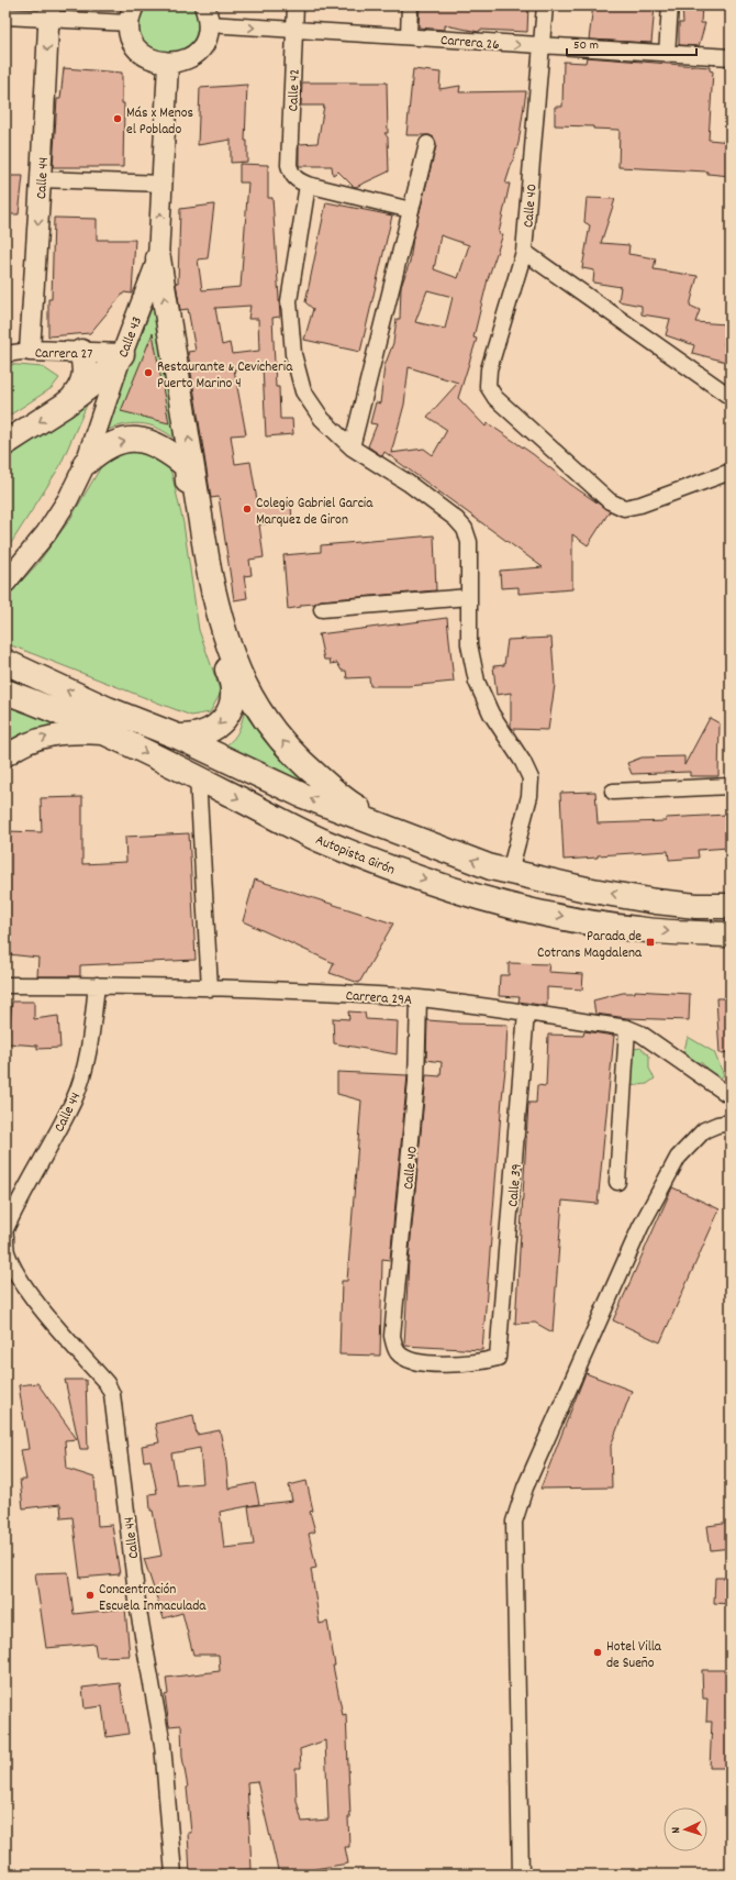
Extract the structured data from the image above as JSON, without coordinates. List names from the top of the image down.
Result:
{
  "streets": {
    "highway": ["Autopista Girón"],
    "street": [
      "Carrera 26",
      "Calle 42",
      "Calle 44",
      "Calle 40",
      "Calle 43",
      "Carrera 27",
      "Carrera 29A",
      "Calle 39"
    ]
  },
  "crossings": [
    ["Carrera 26", "Calle 42"],
    ["Carrera 26", "Calle 40"],
    ["Calle 44", "Carrera 27"],
    ["Calle 44", "Carrera 29A"],
    ["Calle 40", "Carrera 29A"],
    ["Calle 40", "Calle 39"],
    ["Calle 43", "Carrera 27"],
    ["Carrera 29A", "Calle 39"]
  ],
  "one_way": ["Carrera 26"],
  "places": {
    "other": [
      "Más x Menos el Poblado",
      "Restaurante & Cevicheria Puerto Marino 4",
      "Colegio Gabriel Garcia Marquez de Giron",
      "Concentración Escuela Inmaculada",
      "Hotel Villa de Sueño"
    ],
    "transit": ["Parada de Cotrans Magdalena"]
  },
  "scale_bar": "50 m",
  "north": "left"
}
